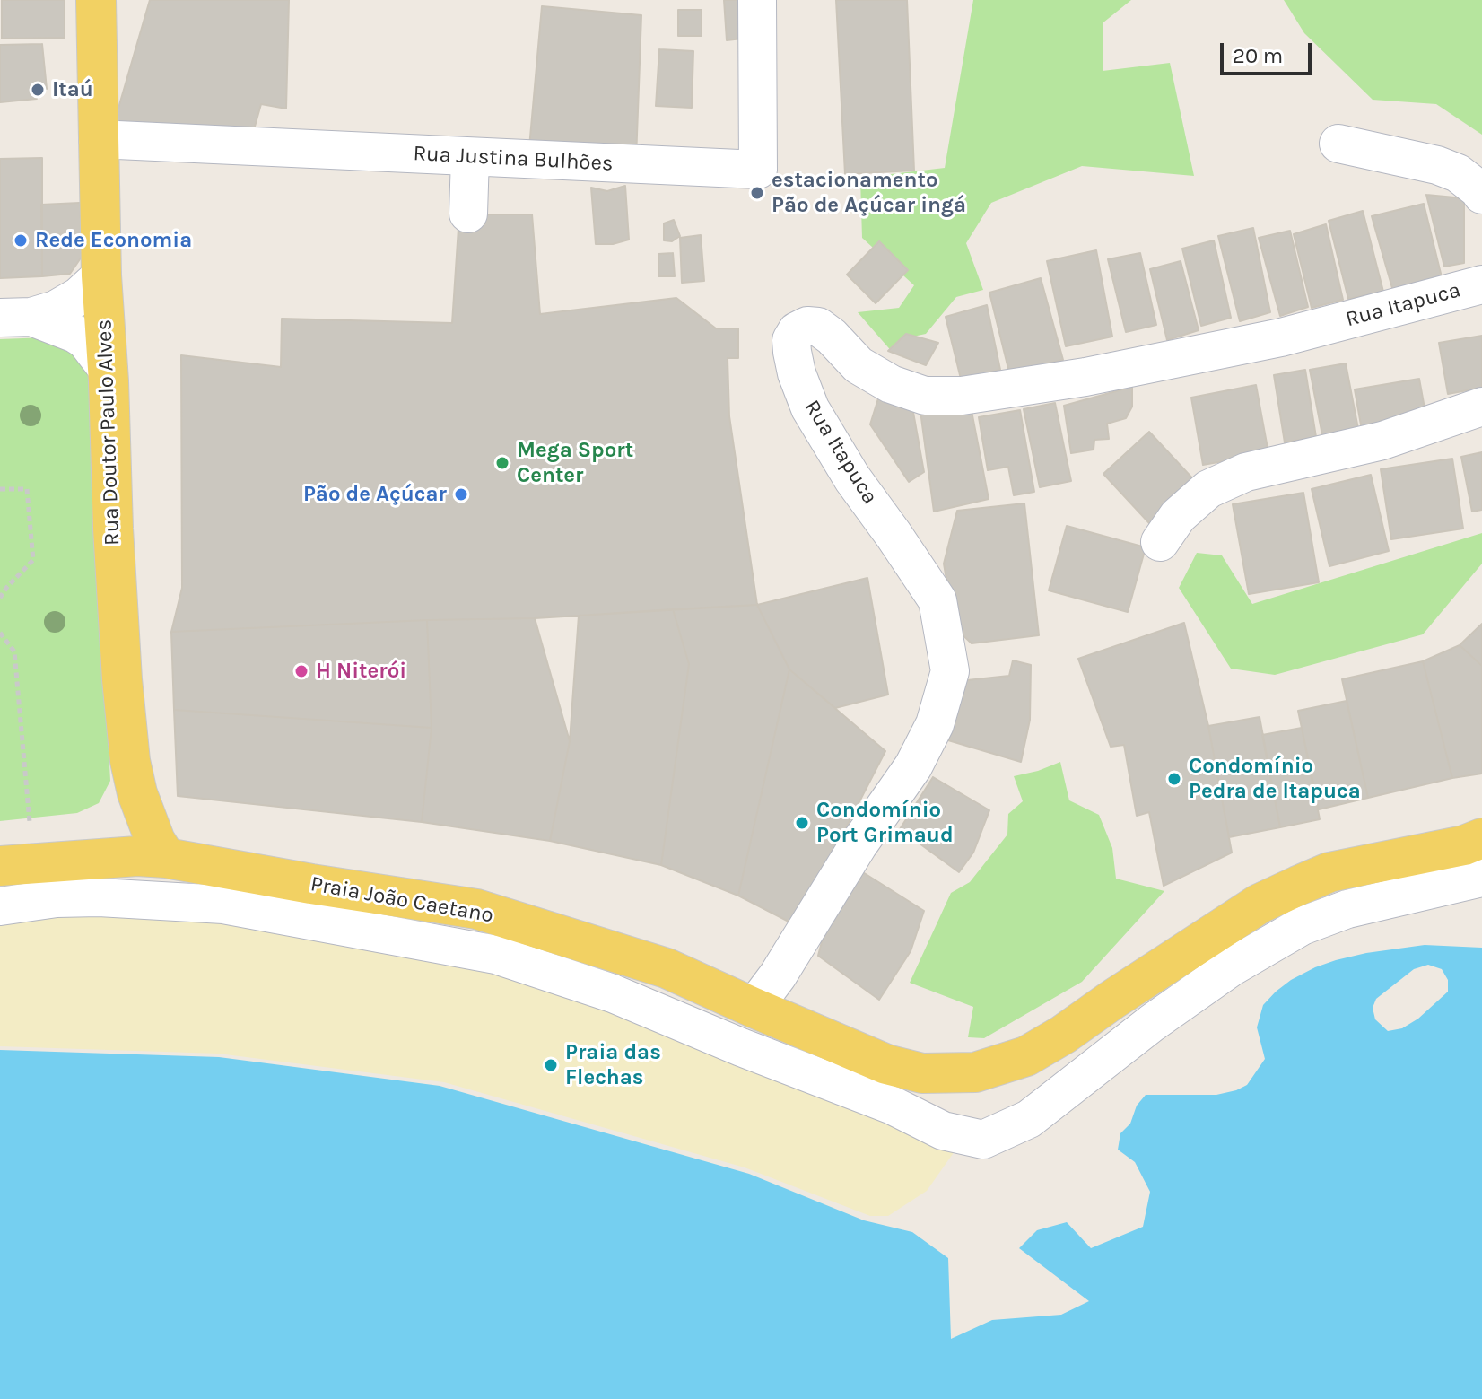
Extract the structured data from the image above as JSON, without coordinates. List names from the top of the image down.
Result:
{
  "streets": {
    "main road": ["Rua Doutor Paulo Alves", "Praia João Caetano"],
    "street": ["Rua Justina Bulhões", "Rua Itapuca"]
  },
  "crossings": [
    ["Rua Justina Bulhões", "Rua Doutor Paulo Alves"],
    ["Rua Itapuca", "Praia João Caetano"],
    ["Rua Doutor Paulo Alves", "Praia João Caetano"]
  ],
  "places": [
    "Itaú",
    "estacionamento Pão de Açúcar ingá",
    "Rede Economia",
    "Mega Sport Center",
    "Pão de Açúcar",
    "H Niterói",
    "Condomínio Pedra de Itapuca",
    "Condomínio Port Grimaud",
    "Praia das Flechas"
  ],
  "scale_bar": "20 m"
}
